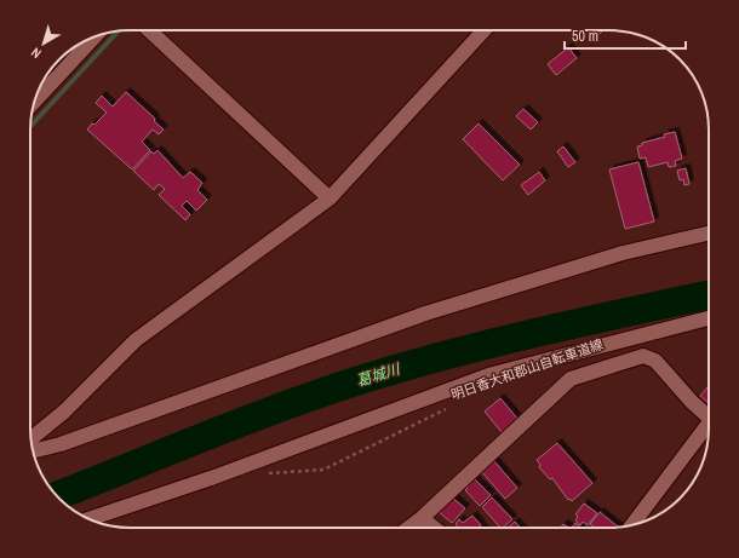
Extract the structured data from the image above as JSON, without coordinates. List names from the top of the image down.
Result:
{
  "streets": {
    "path": ["明日香大和郡山自転車道線"]
  },
  "water": ["葛城川"],
  "scale_bar": "50 m",
  "north": "bottom left"
}
